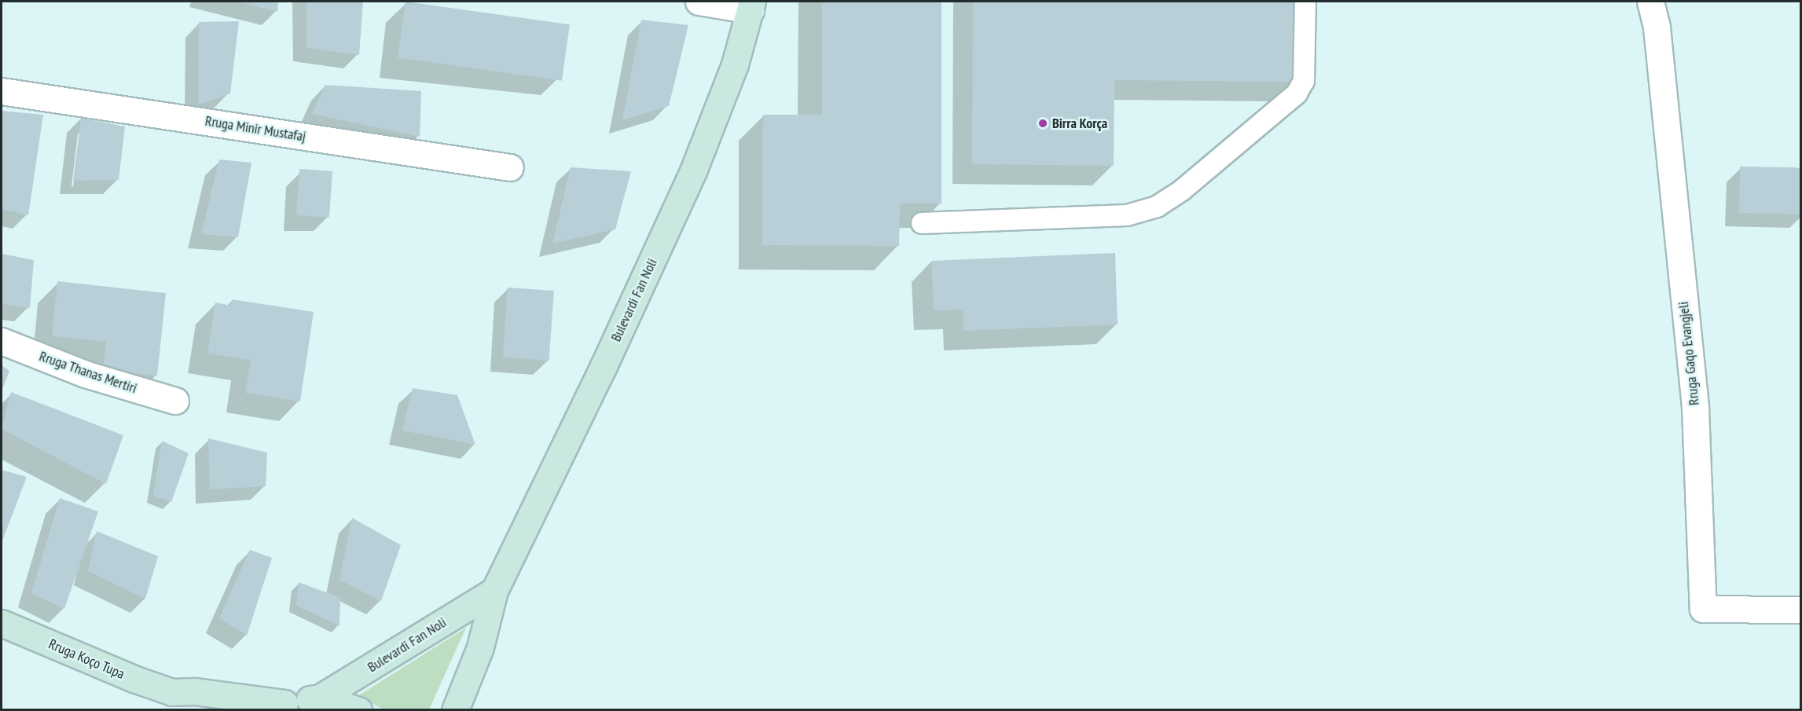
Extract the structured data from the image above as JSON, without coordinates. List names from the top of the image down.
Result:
{
  "streets": {
    "main road": ["Bulevardi Fan Noli", "Rruga Koço Tupa"],
    "street": ["Rruga Minir Mustafaj", "Rruga Gaqo Evangjeli", "Rruga Thanas Mertiri"]
  },
  "crossings": [
    ["Bulevardi Fan Noli", "Rruga Koço Tupa"]
  ],
  "places": ["Birra Korça"]
}
